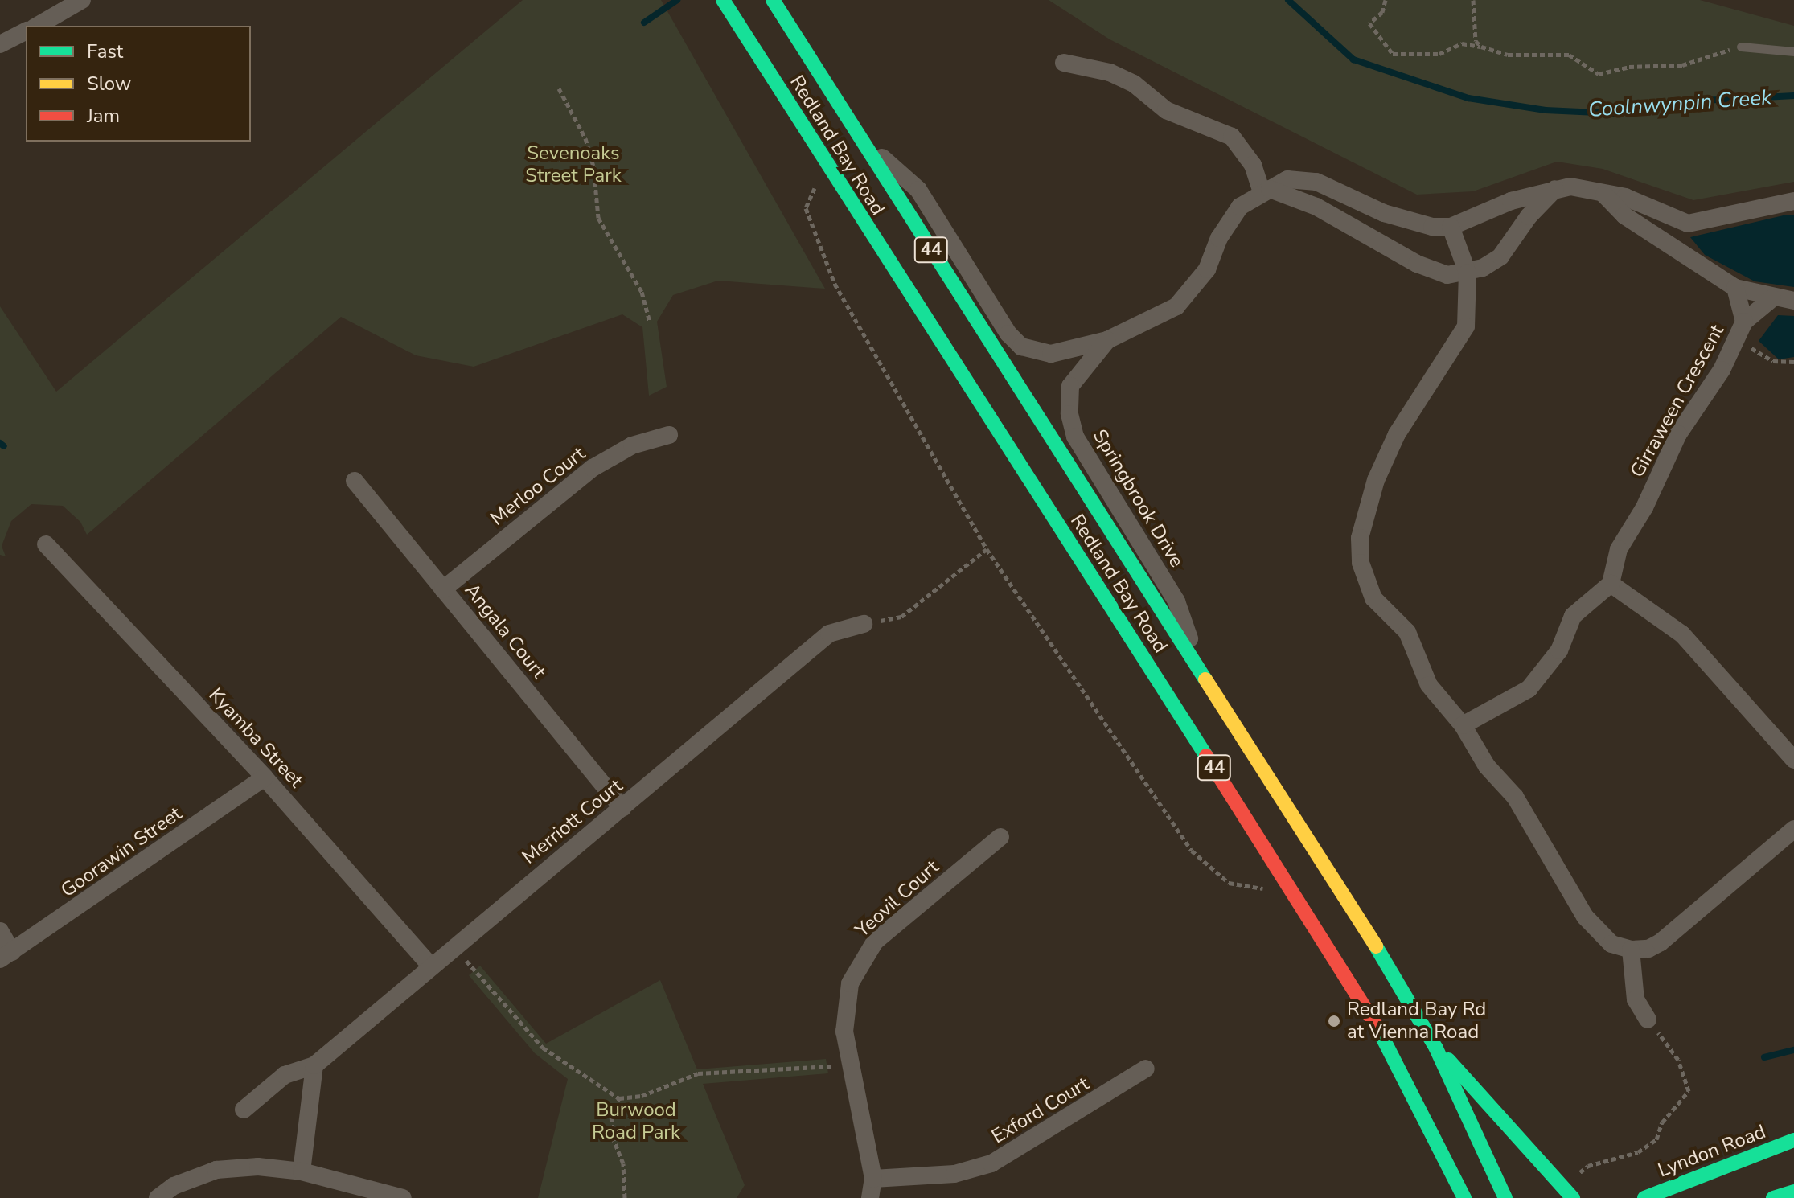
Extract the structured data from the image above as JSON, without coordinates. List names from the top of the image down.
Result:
{
  "streets": {
    "main road": ["Redland Bay Road", "44", "Lyndon Road"],
    "street": [
      "Girraween Crescent",
      "Merloo Court",
      "Springbrook Drive",
      "Angala Court",
      "Kyamba Street",
      "Merriott Court",
      "Goorawin Street",
      "Yeovil Court",
      "Exford Court"
    ]
  },
  "crossings": [
    ["Redland Bay Road", "Springbrook Drive"],
    ["Merloo Court", "Angala Court"],
    ["Angala Court", "Merriott Court"],
    ["Kyamba Street", "Merriott Court"],
    ["Kyamba Street", "Goorawin Street"],
    ["Yeovil Court", "Exford Court"]
  ],
  "water": ["Coolnwynpin Creek"],
  "parks": ["Sevenoaks Street Park", "Burwood Road Park"],
  "places": ["Redland Bay Rd at Vienna Road"],
  "legend": ["Fast", "Slow", "Jam"]
}
